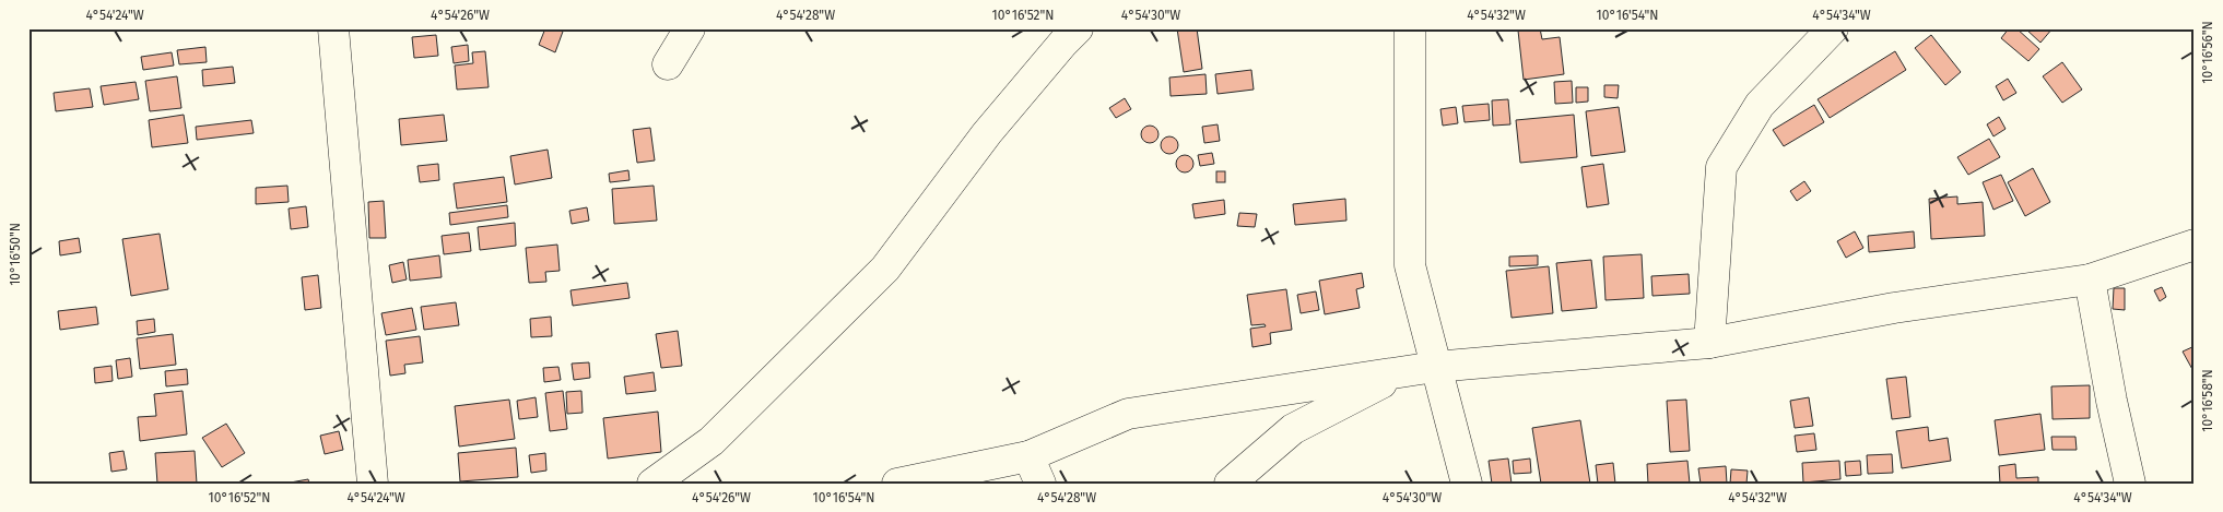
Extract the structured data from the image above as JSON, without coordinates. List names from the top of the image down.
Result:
{
  "coordinates": [
    "4°54'24\"W",
    "4°54'26\"W",
    "4°54'28\"W",
    "10°16'52\"N",
    "4°54'30\"W",
    "4°54'32\"W",
    "10°16'54\"N",
    "4°54'34\"W",
    "10°16'56\"N",
    "10°16'50\"N",
    "10°16'58\"N"
  ]
}
